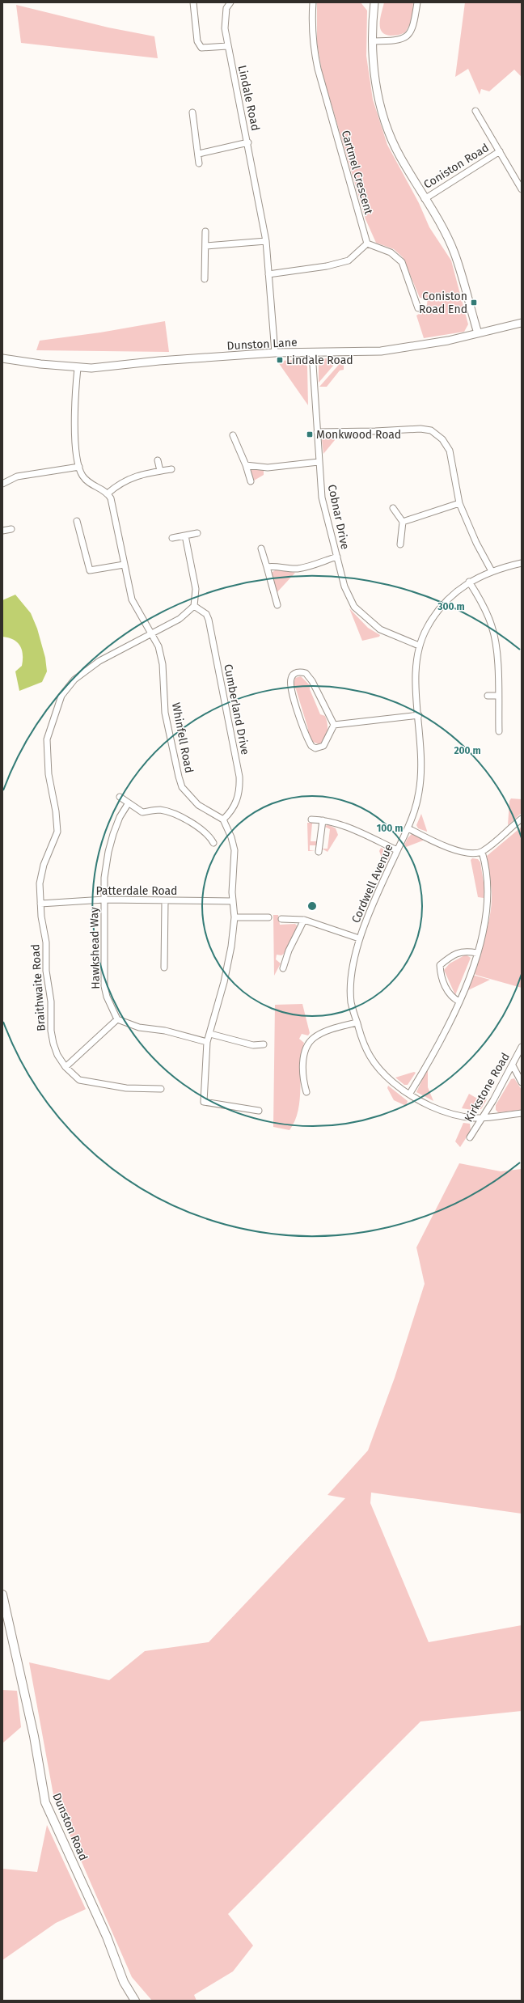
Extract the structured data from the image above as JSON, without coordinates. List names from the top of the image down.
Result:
{
  "streets": {
    "main road": ["Dunston Road"],
    "street": [
      "Lindale Road",
      "Coniston Road",
      "Cartmel Crescent",
      "Dunston Lane",
      "Cobnar Drive",
      "Cumberland Drive",
      "Whinfell Road",
      "Cordwell Avenue",
      "Patterdale Road",
      "Hawkshead Way",
      "Braithwaite Road",
      "Kirkstone Road"
    ]
  },
  "crossings": [
    ["Lindale Road", "Dunston Lane"],
    ["Coniston Road", "Dunston Lane"],
    ["Dunston Lane", "Cobnar Drive"],
    ["Cobnar Drive", "Cordwell Avenue"],
    ["Cumberland Drive", "Whinfell Road"],
    ["Cumberland Drive", "Braithwaite Road"],
    ["Whinfell Road", "Braithwaite Road"],
    ["Cordwell Avenue", "Kirkstone Road"],
    ["Patterdale Road", "Hawkshead Way"],
    ["Patterdale Road", "Braithwaite Road"]
  ],
  "places": {
    "transit": ["Coniston Road End", "Lindale Road", "Monkwood Road"]
  },
  "rings": ["300 m", "200 m", "100 m"]
}
